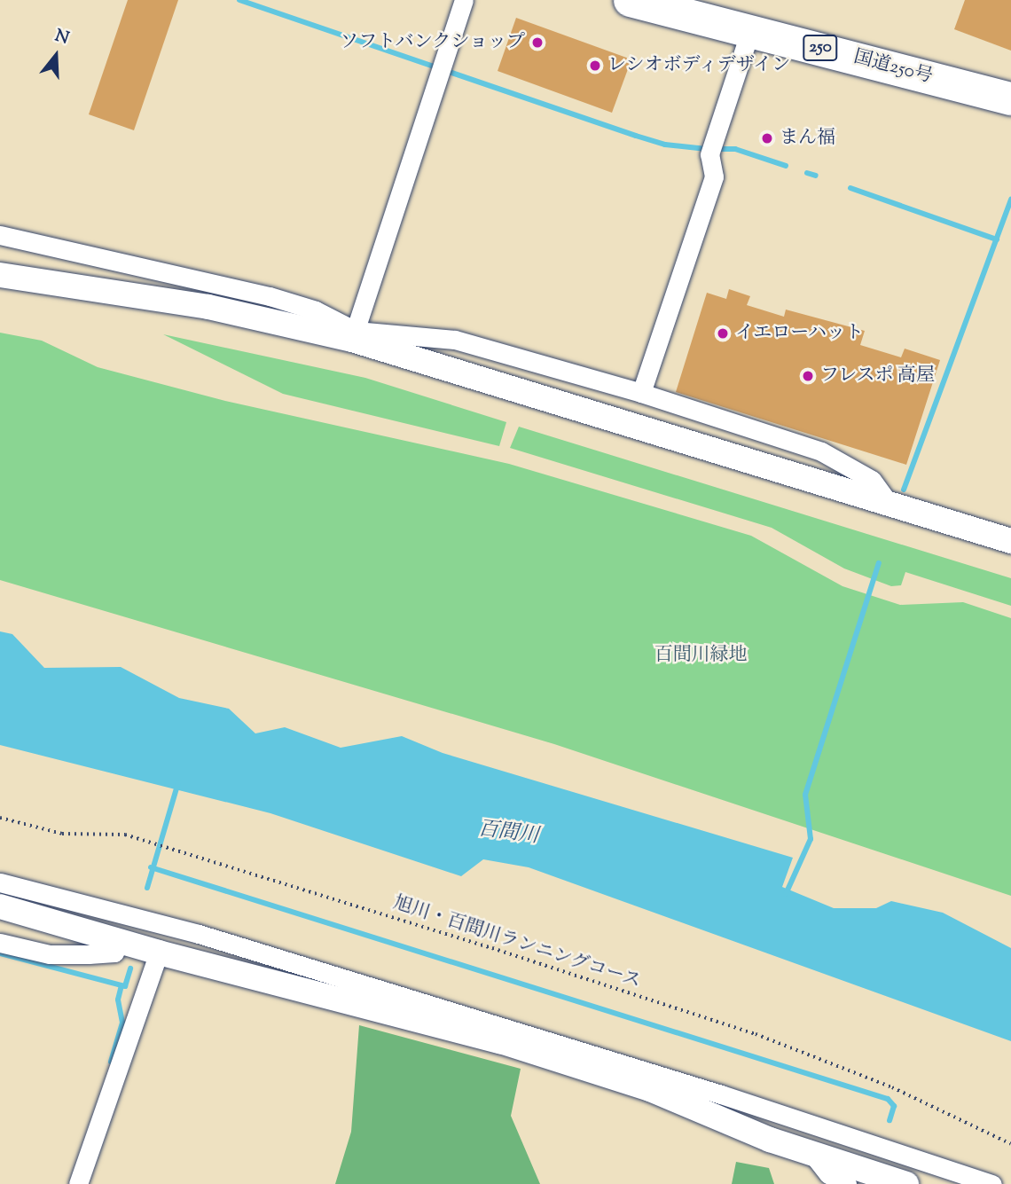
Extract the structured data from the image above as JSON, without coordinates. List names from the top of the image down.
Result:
{
  "streets": {
    "highway": ["250", "国道250号"],
    "path": ["旭川・百間川ランニングコース"]
  },
  "water": ["百間川"],
  "parks": ["百間川緑地"],
  "places": [
    "ソフトバンクショップ",
    "レシオボディデザイン",
    "まん福",
    "イエローハット",
    "フレスポ 高屋"
  ],
  "north": "top"
}
